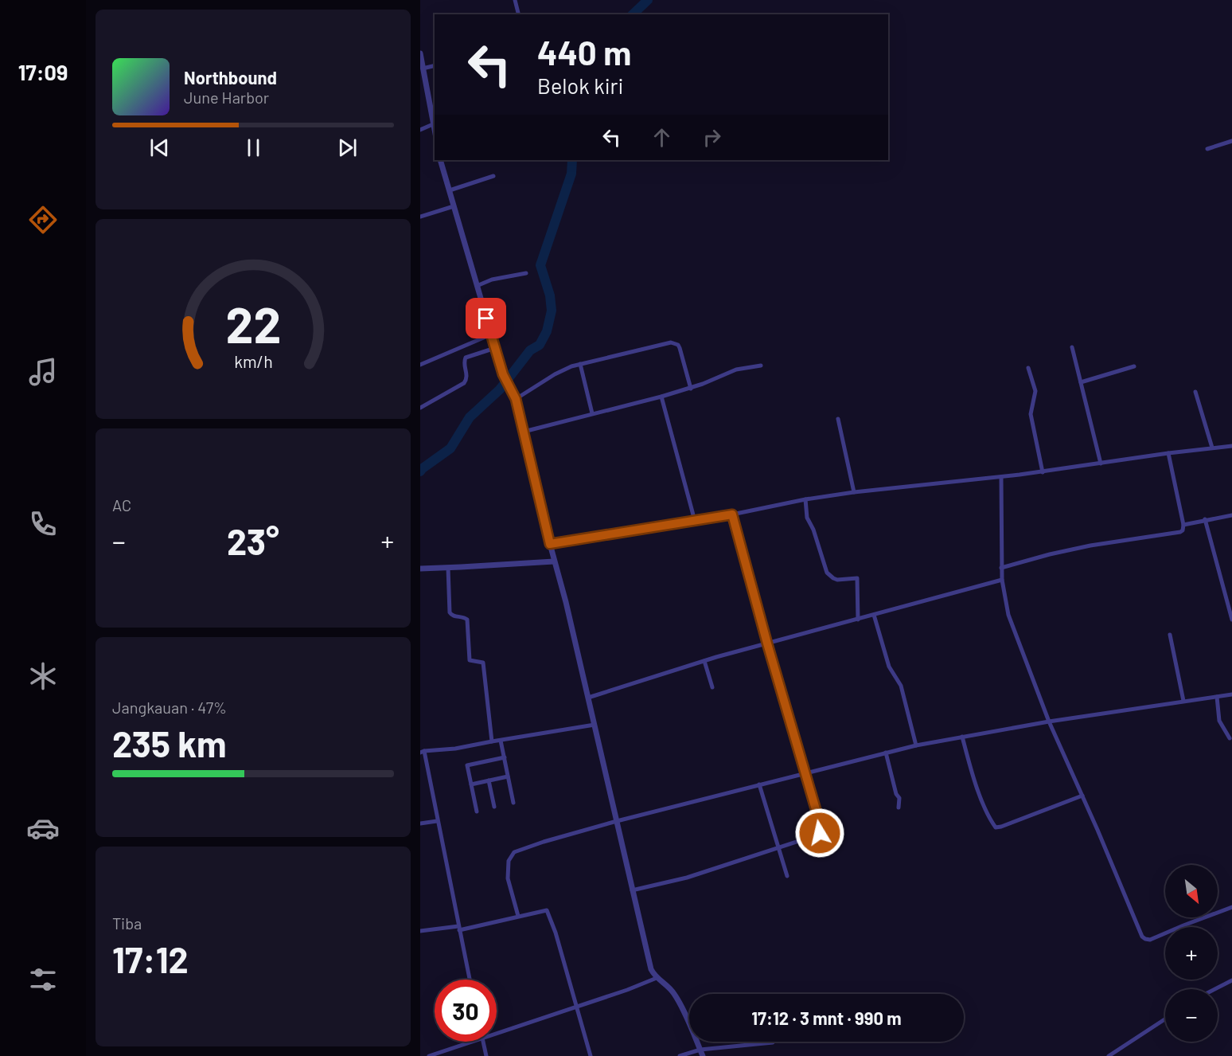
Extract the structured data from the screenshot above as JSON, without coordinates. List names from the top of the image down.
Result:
{
  "north": "bottom right",
  "page": {
    "tabs": "17:09",
    "turn": ["440 m", "Belok kiri"],
    "song": ["Northbound", "June Harbor"],
    "tile": [
      "AC",
      ["Jangkauan · 47%", "235 km"],
      ["Tiba", "17:12"]
    ],
    "heat": ["−", "23°", "+"],
    "map_buttons": ["+", "−"],
    "limit": "30",
    "trip": "17:12 · 3 mnt · 990 m",
    "gauge": ["22", "km/h"]
  }
}
